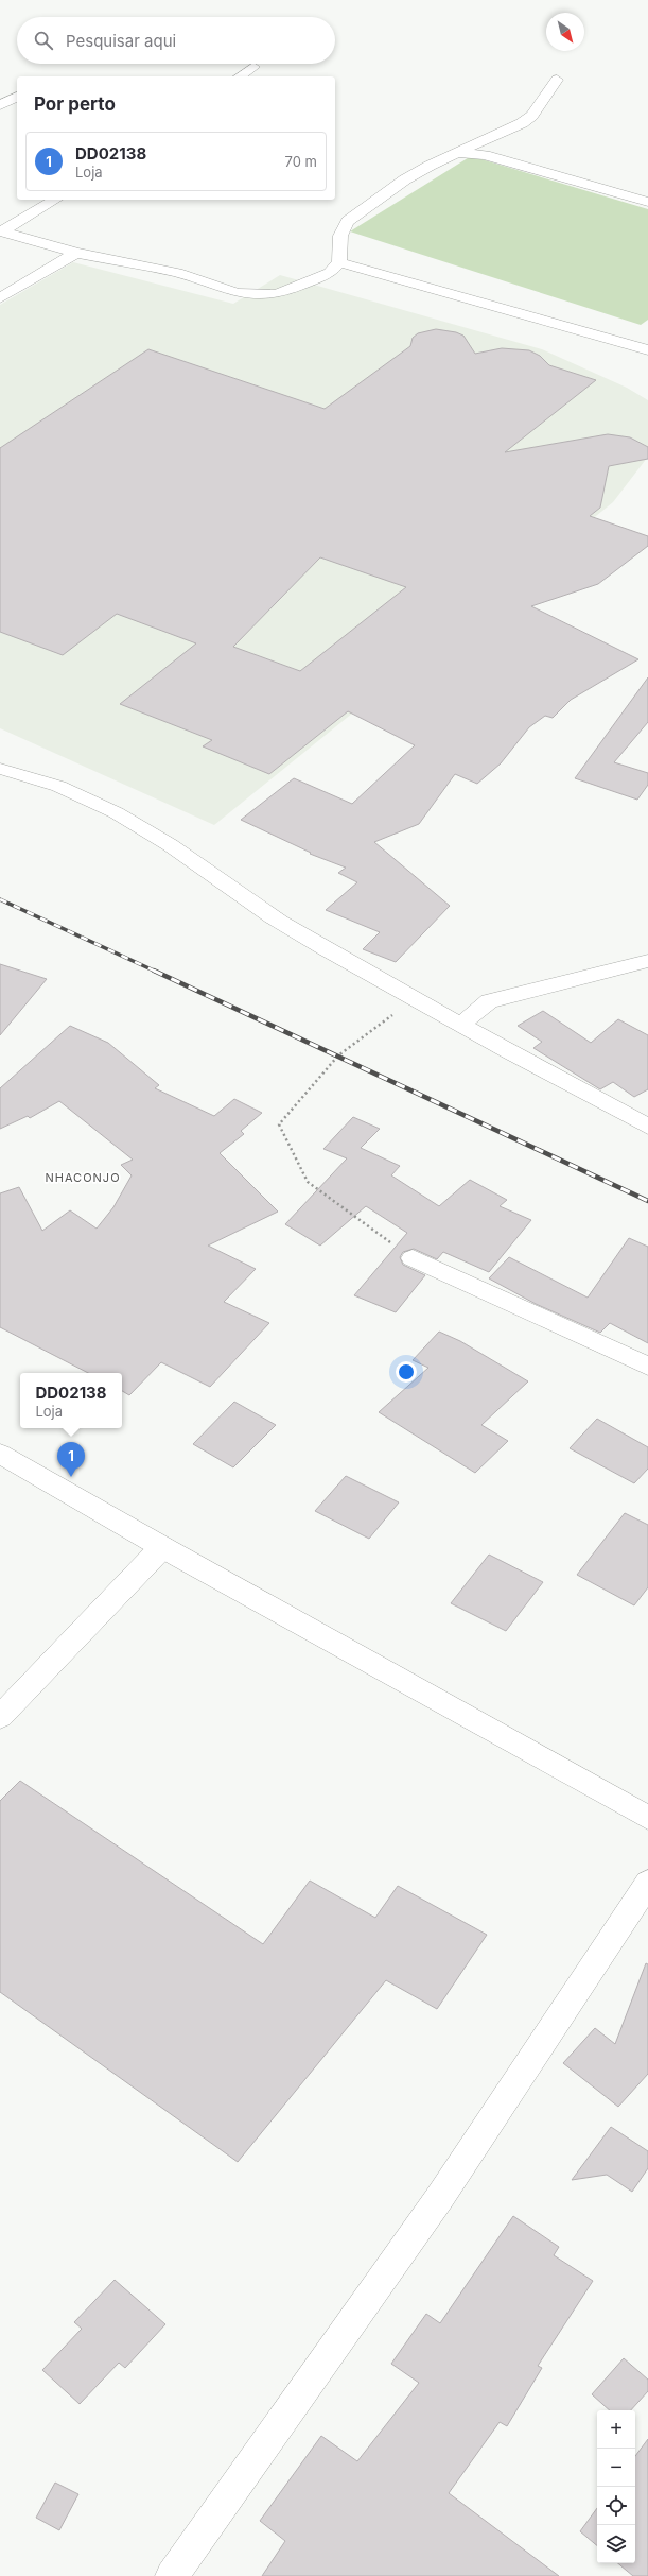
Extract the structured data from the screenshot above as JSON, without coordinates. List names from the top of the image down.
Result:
{
  "districts": ["NHACONJO"],
  "north": "bottom right",
  "page": {
    "search": "Pesquisar aqui",
    "heading": "Por perto",
    "list": [
      {
        "mark": "1",
        "name": "DD02138",
        "note": "Loja",
        "value": "70 m"
      }
    ],
    "popup": ["DD02138", "Loja"],
    "pins": "1",
    "map_buttons": ["+", "−"]
  }
}
